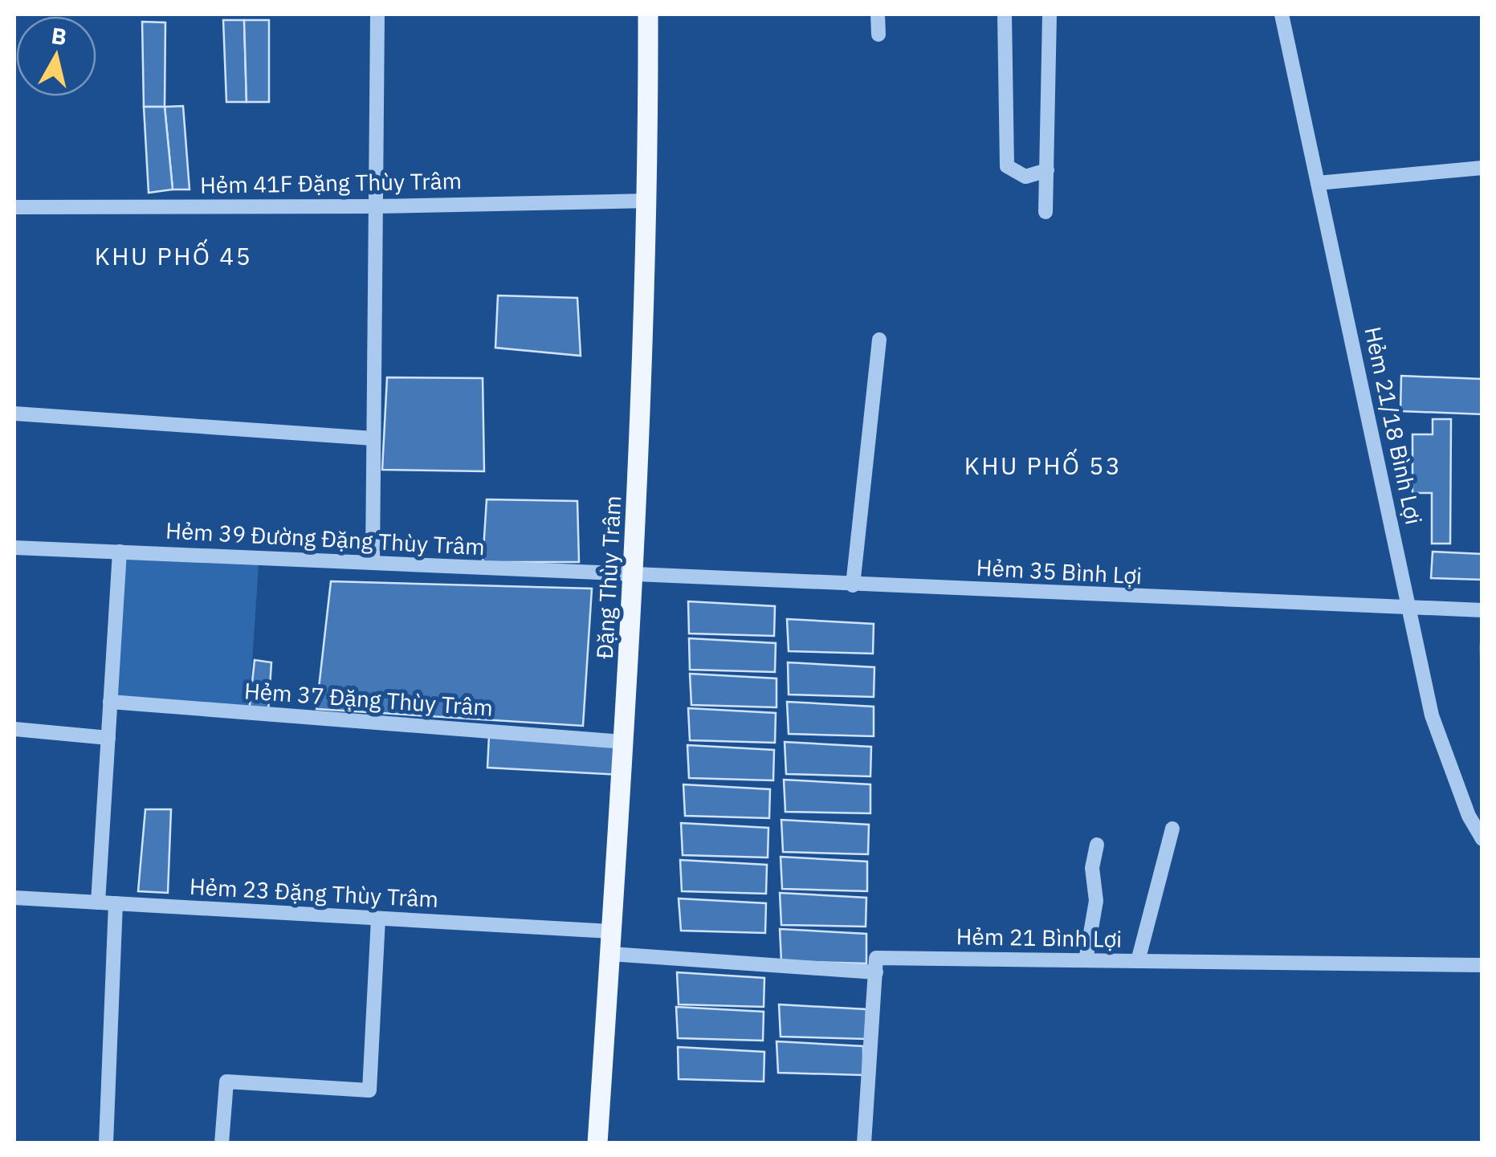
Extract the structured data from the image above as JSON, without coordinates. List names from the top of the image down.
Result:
{
  "streets": {
    "main road": ["Đặng Thùy Trâm"],
    "street": [
      "Hẻm 41F Đặng Thùy Trâm",
      "Hẻm 21/18 Bình Lợi",
      "Hẻm 39 Đường Đặng Thùy Trâm",
      "Hẻm 35 Bình Lợi",
      "Hẻm 37 Đặng Thùy Trâm",
      "Hẻm 23 Đặng Thùy Trâm",
      "Hẻm 21 Bình Lợi"
    ]
  },
  "crossings": [
    ["Hẻm 41F Đặng Thùy Trâm", "Đặng Thùy Trâm"],
    ["Hẻm 21/18 Bình Lợi", "Hẻm 35 Bình Lợi"],
    ["Hẻm 39 Đường Đặng Thùy Trâm", "Hẻm 35 Bình Lợi"],
    ["Hẻm 39 Đường Đặng Thùy Trâm", "Đặng Thùy Trâm"],
    ["Hẻm 35 Bình Lợi", "Đặng Thùy Trâm"],
    ["Đặng Thùy Trâm", "Hẻm 37 Đặng Thùy Trâm"],
    ["Đặng Thùy Trâm", "Hẻm 23 Đặng Thùy Trâm"]
  ],
  "districts": ["KHU PHỐ 45", "KHU PHỐ 53"],
  "north": "top"
}
